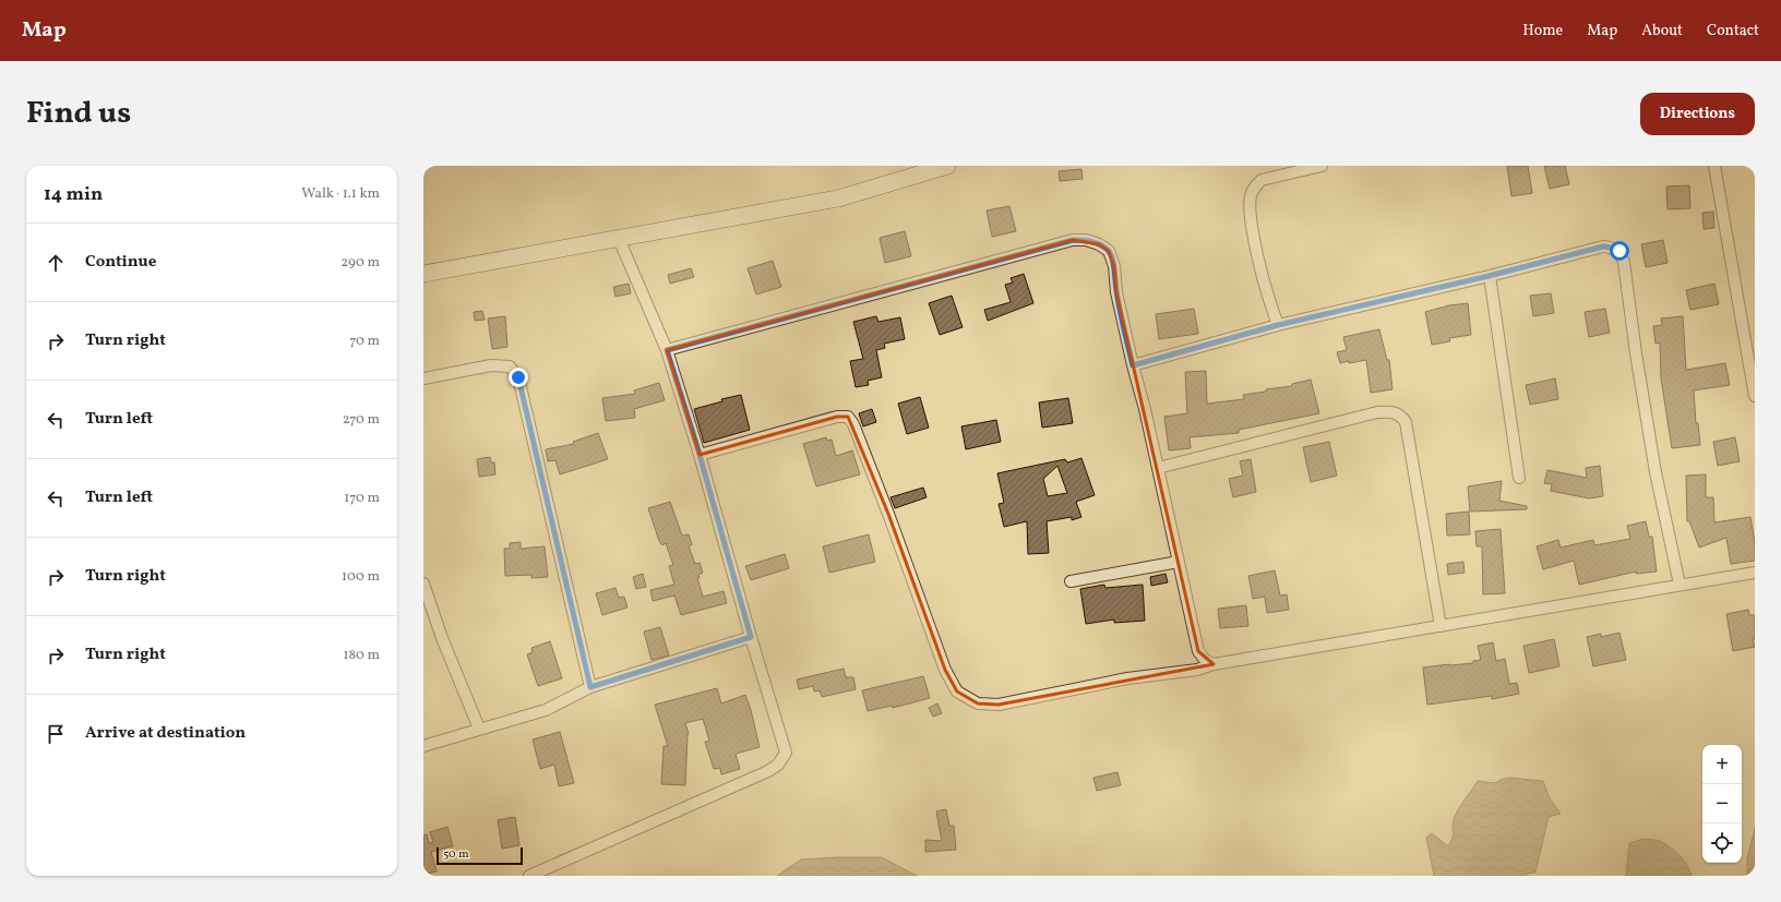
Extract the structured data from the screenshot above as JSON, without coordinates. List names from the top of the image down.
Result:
{
  "scale_bar": "50 m",
  "page": {
    "header": "Map",
    "nav": [
      "Home",
      "Map",
      "About",
      "Contact"
    ],
    "title": "Find us",
    "buttons": "Directions",
    "heading": ["14 min", "Walk · 1.1 km"],
    "list": [
      ["Continue", "290 m"],
      ["Turn right", "70 m"],
      ["Turn left", "270 m"],
      ["Turn left", "170 m"],
      ["Turn right", "100 m"],
      ["Turn right", "180 m"],
      "Arrive at destination"
    ],
    "map_buttons": ["+", "−"],
    "scale": "50 m"
  }
}
